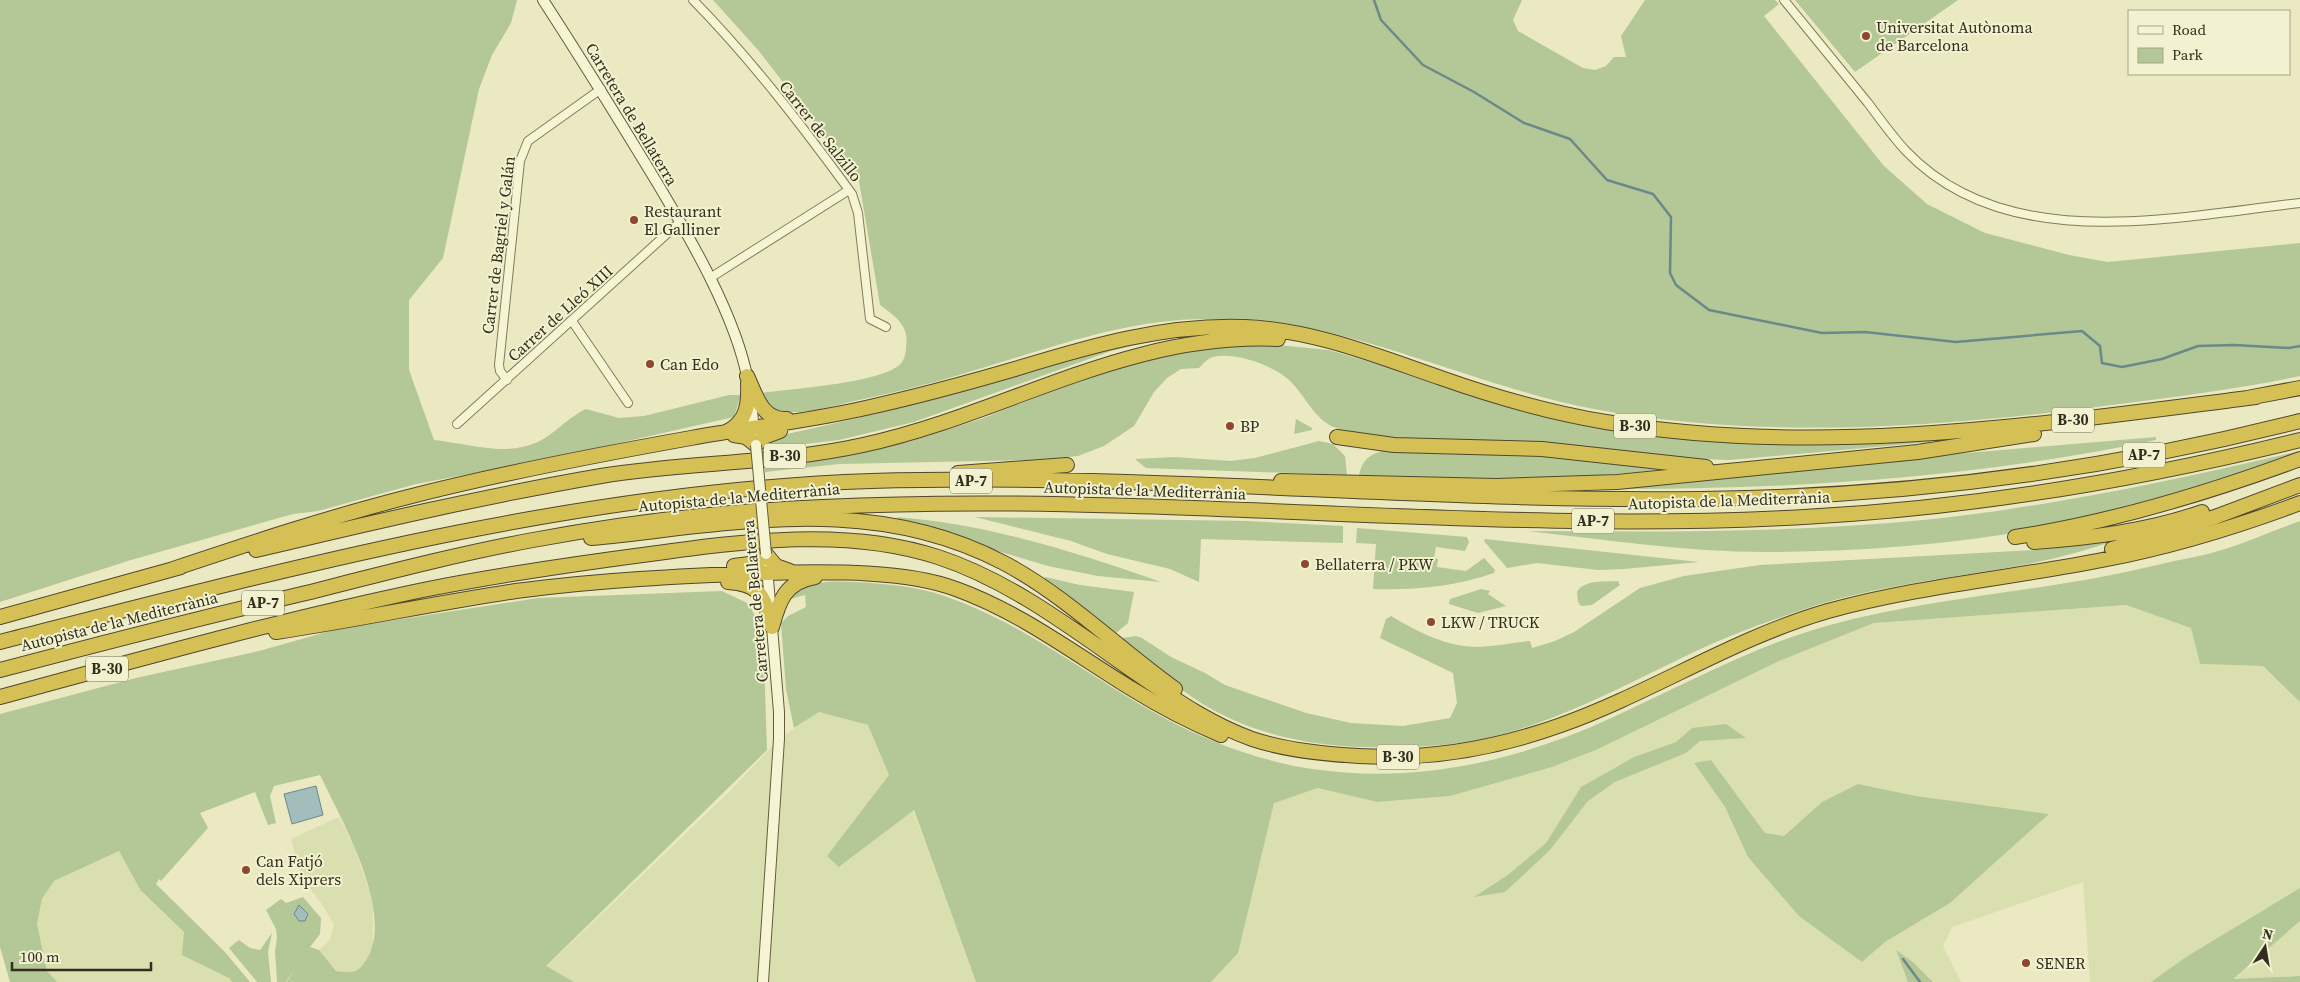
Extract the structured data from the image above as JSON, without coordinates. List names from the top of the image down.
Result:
{
  "streets": {
    "highway": ["B-30", "AP-7", "Autopista de la Mediterrània"],
    "street": [
      "Carretera de Bellaterra",
      "Carrer de Salzillo",
      "Carrer de Bagriel y Galán",
      "Carrer de Lleó XIII"
    ]
  },
  "crossings": [
    ["Carretera de Bellaterra", "Carrer de Bagriel y Galán"],
    ["Carretera de Bellaterra", "Carrer de Lleó XIII"],
    ["Carrer de Bagriel y Galán", "Carrer de Lleó XIII"]
  ],
  "places": [
    "Universitat Autònoma de Barcelona",
    "Restaurant El Galliner",
    "Can Edo",
    "BP",
    "Bellaterra / PKW",
    "LKW / TRUCK",
    "Can Fatjó dels Xiprers",
    "SENER"
  ],
  "legend": ["Road", "Park"],
  "scale_bar": "100 m",
  "north": "top"
}
